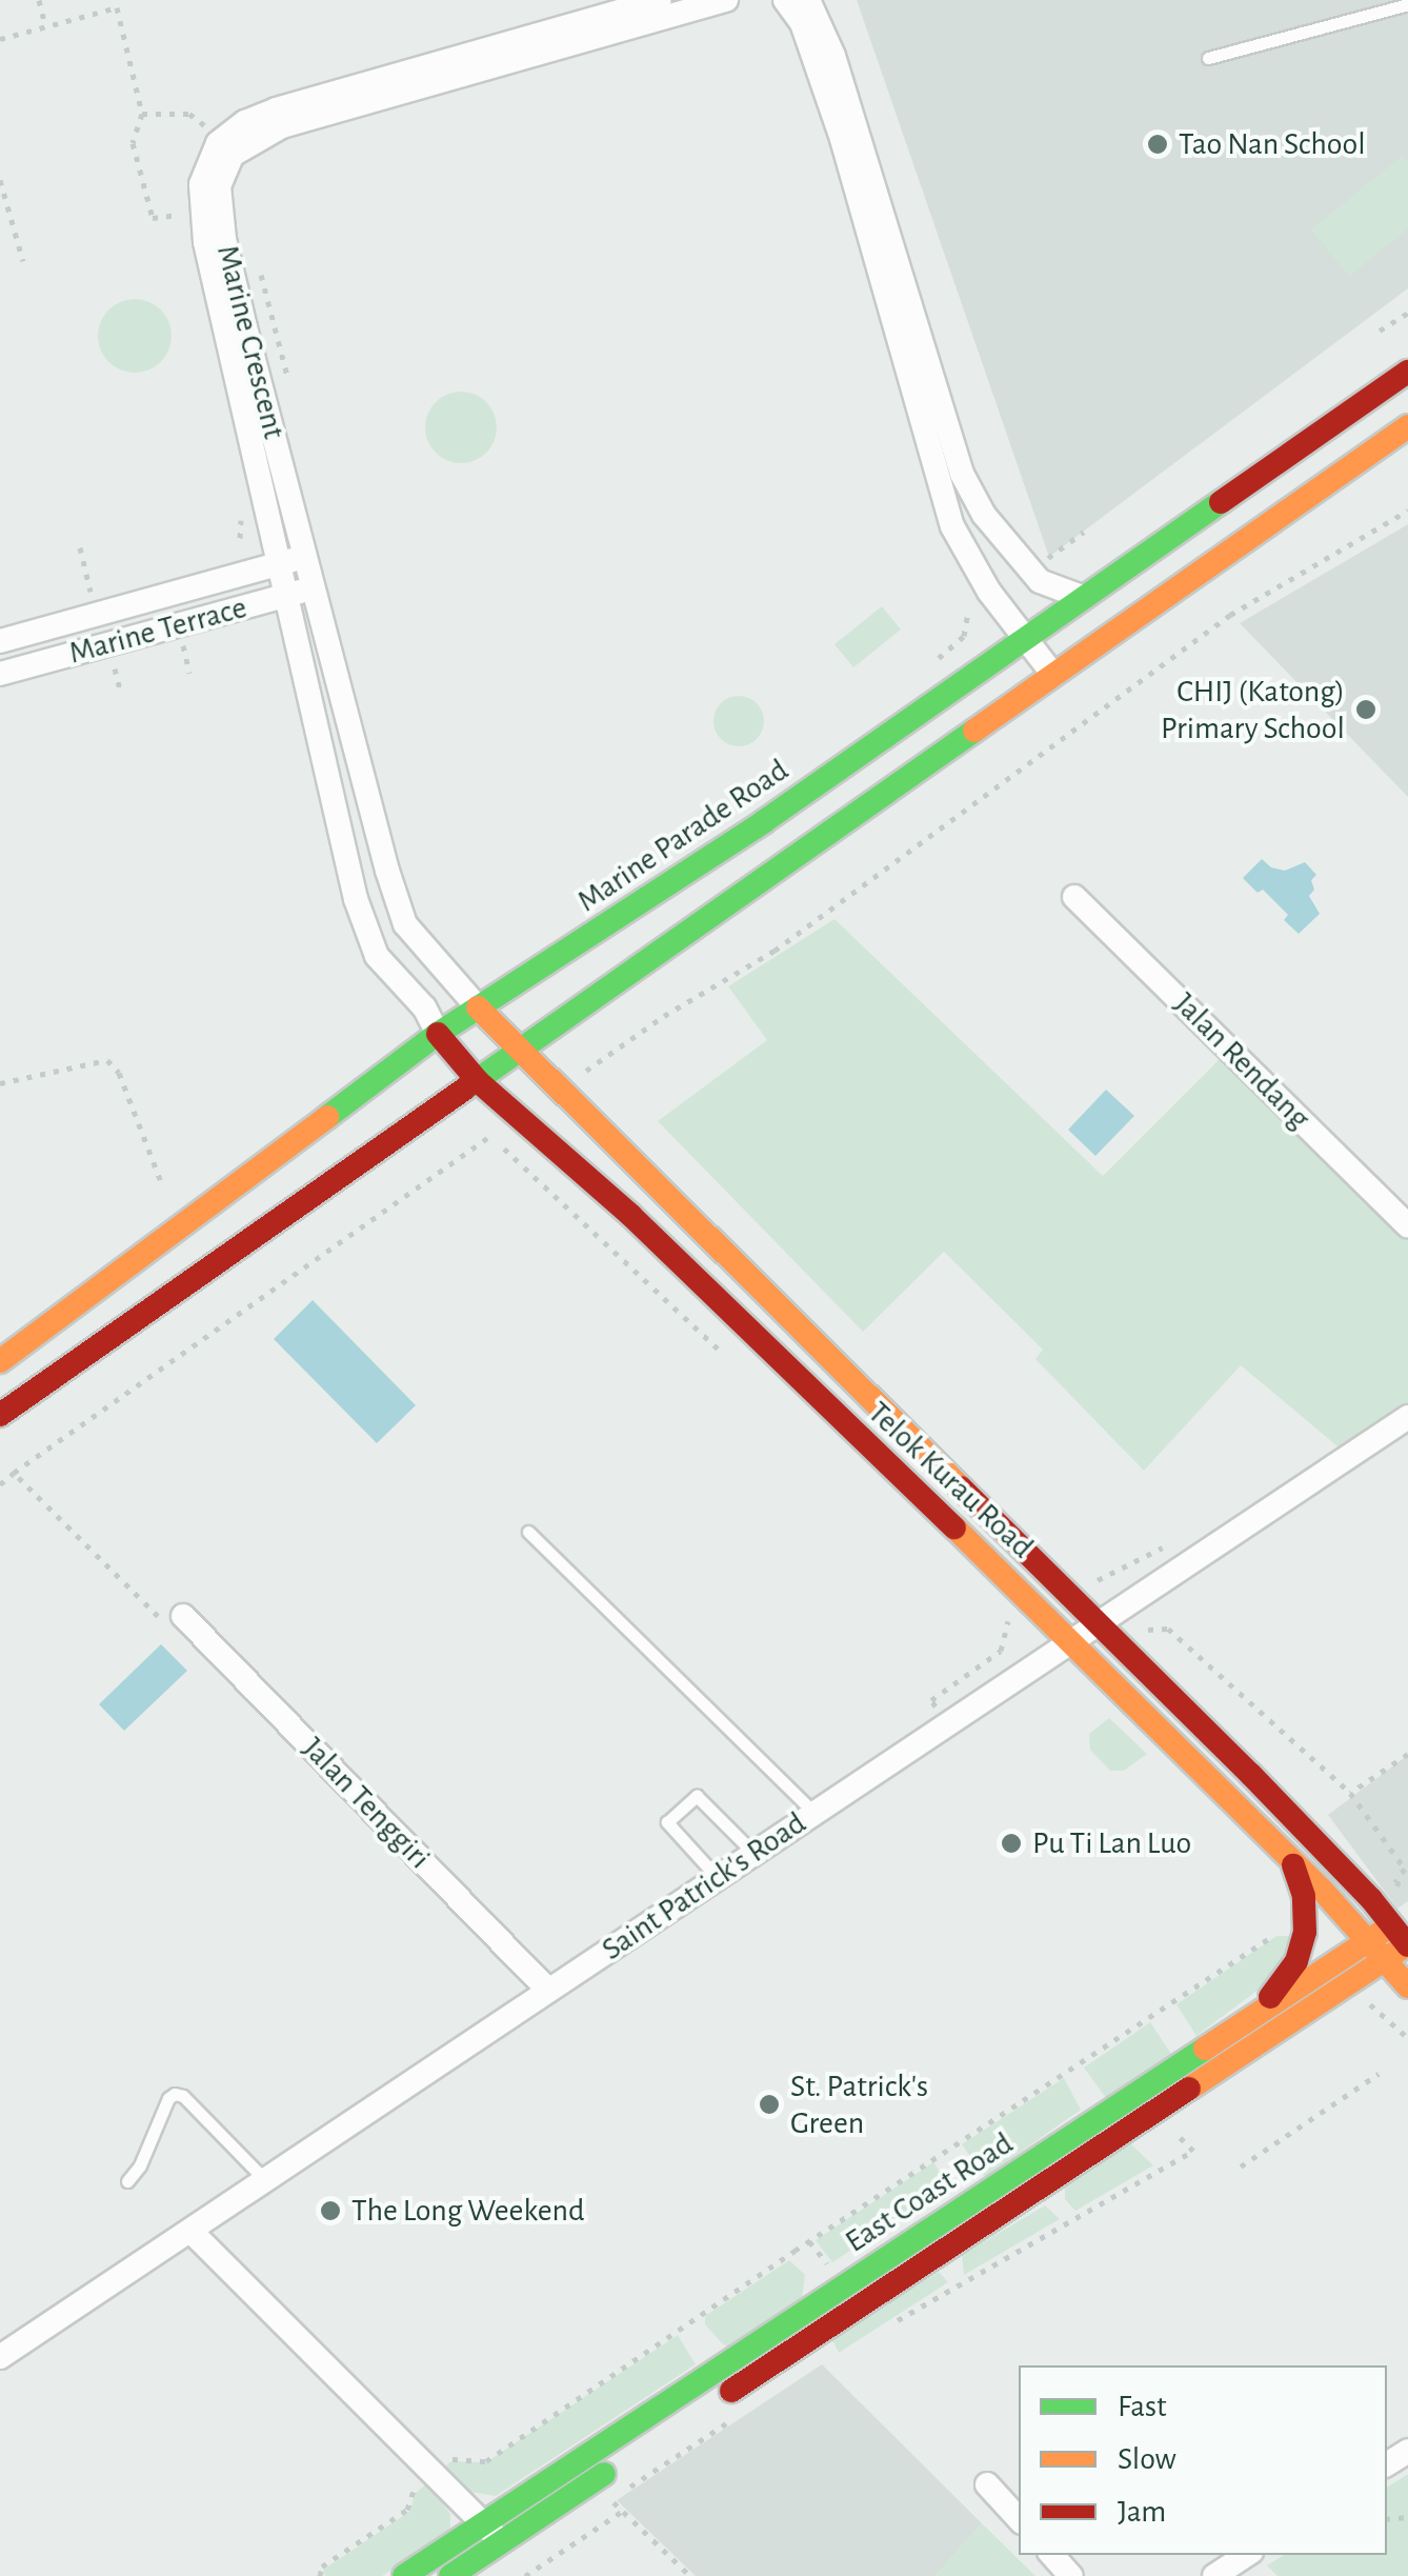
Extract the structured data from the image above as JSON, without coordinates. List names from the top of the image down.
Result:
{
  "streets": {
    "main road": ["Marine Parade Road", "Telok Kurau Road", "East Coast Road"],
    "street": [
      "Marine Crescent",
      "Marine Terrace",
      "Jalan Rendang",
      "Jalan Tenggiri",
      "Saint Patrick's Road"
    ]
  },
  "crossings": [
    ["Marine Crescent", "Marine Terrace"],
    ["Marine Crescent", "Marine Parade Road"],
    ["Marine Crescent", "Telok Kurau Road"],
    ["Marine Parade Road", "Telok Kurau Road"],
    ["Telok Kurau Road", "Saint Patrick's Road"],
    ["Telok Kurau Road", "East Coast Road"],
    ["Jalan Tenggiri", "Saint Patrick's Road"]
  ],
  "places": [
    "Tao Nan School",
    "CHIJ (Katong) Primary School",
    "Pu Ti Lan Luo",
    "St. Patrick's Green",
    "The Long Weekend"
  ],
  "legend": ["Fast", "Slow", "Jam"]
}
